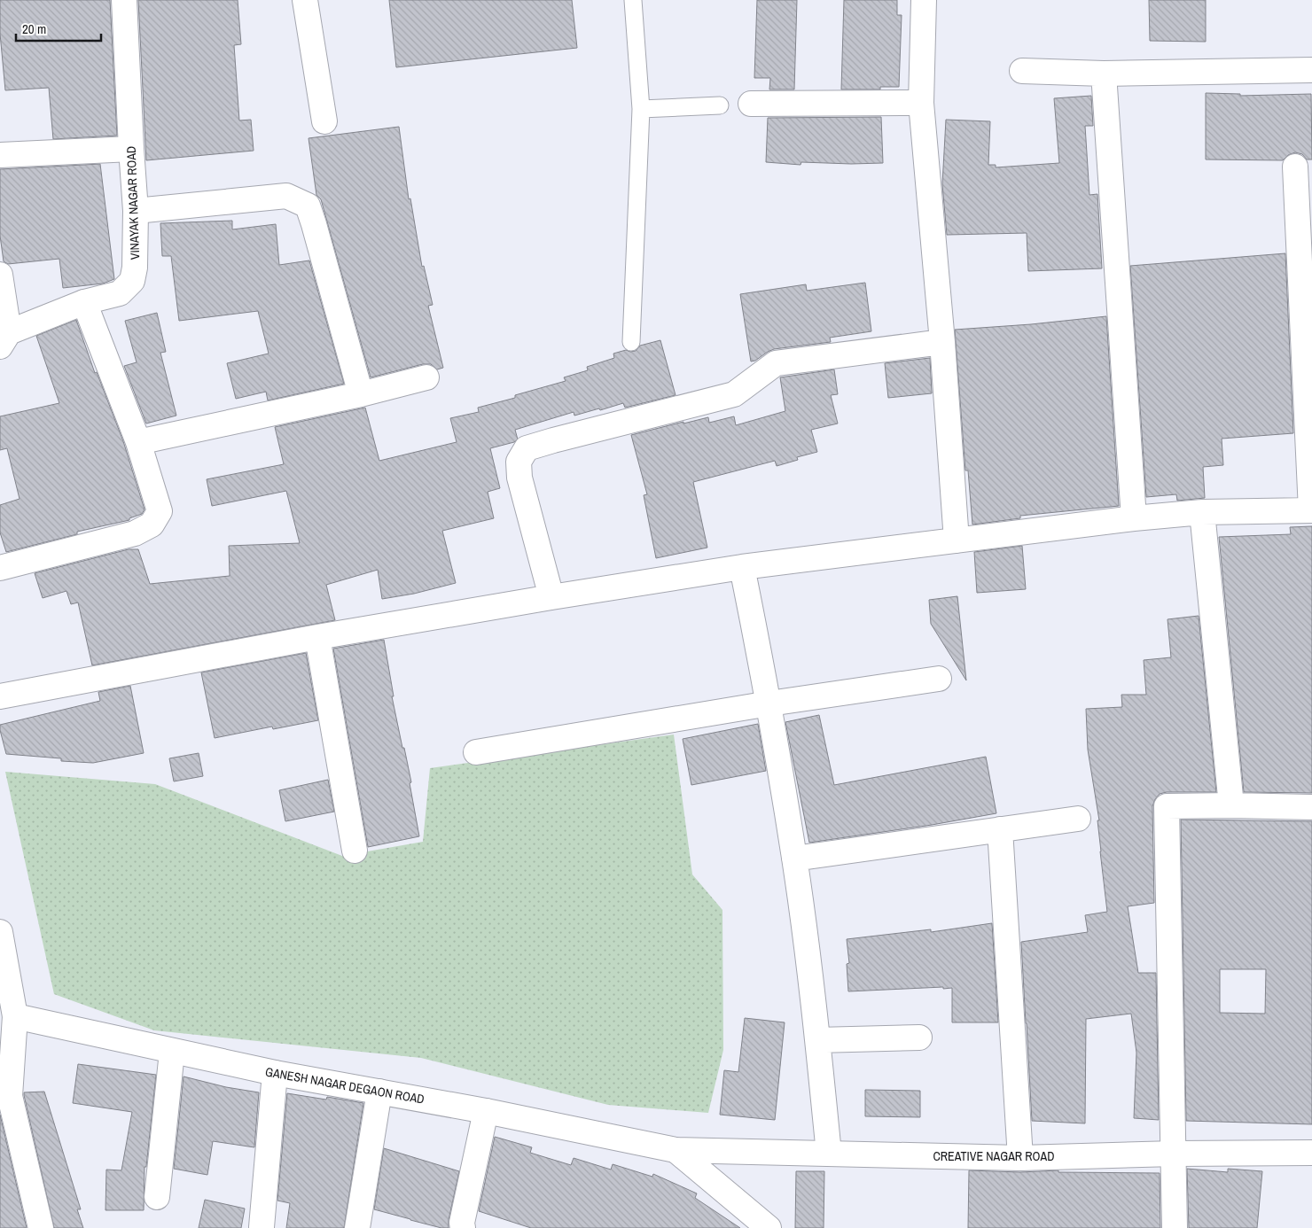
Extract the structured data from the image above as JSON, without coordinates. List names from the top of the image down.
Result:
{
  "streets": {
    "street": ["VINAYAK NAGAR ROAD", "GANESH NAGAR DEGAON ROAD", "CREATIVE NAGAR ROAD"]
  },
  "crossings": [
    ["GANESH NAGAR DEGAON ROAD", "CREATIVE NAGAR ROAD"]
  ],
  "scale_bar": "20 m"
}
